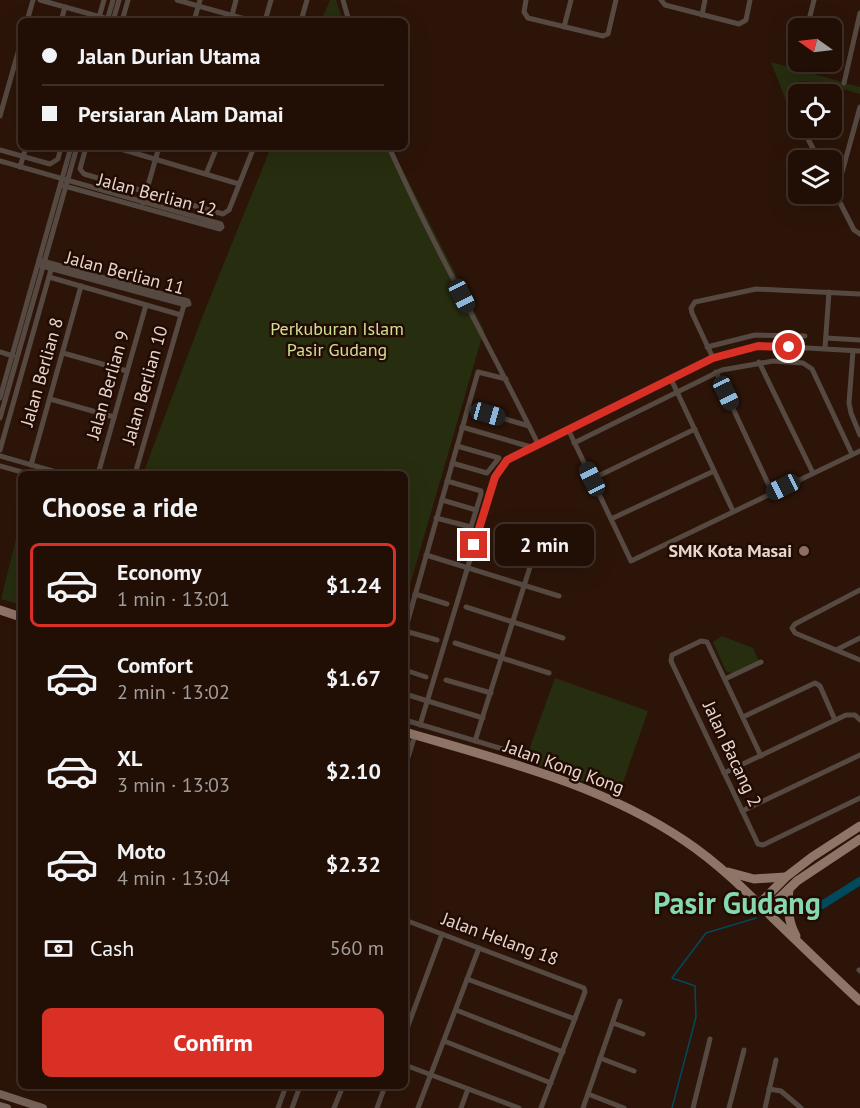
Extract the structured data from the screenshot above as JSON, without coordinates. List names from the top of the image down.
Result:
{
  "streets": {
    "main road": ["Jalan Kong Kong"],
    "street": [
      "Jalan Berlian 12",
      "Jalan Berlian 11",
      "Jalan Berlian 8",
      "Jalan Berlian 9",
      "Jalan Berlian 10",
      "Jalan Bacang 2",
      "Jalan Helang 18"
    ]
  },
  "crossings": [
    ["Jalan Berlian 11", "Jalan Berlian 10"]
  ],
  "districts": ["Pasir Gudang"],
  "parks": ["Perkuburan Islam Pasir Gudang"],
  "places": ["SMK Kota Masai"],
  "north": "left",
  "page": {
    "banner": ["Jalan Durian Utama", "Persiaran Alam Damai"],
    "heading": "Choose a ride",
    "bubble": "2 min",
    "list": [
      {
        "name": "Economy",
        "note": "1 min · 13:01",
        "value": "$1.24"
      },
      {
        "name": "Comfort",
        "note": "2 min · 13:02",
        "value": "$1.67"
      },
      {
        "name": "XL",
        "note": "3 min · 13:03",
        "value": "$2.10"
      },
      {
        "name": "Moto",
        "note": "4 min · 13:04",
        "value": "$2.32"
      }
    ],
    "pay": ["Cash", "560 m"],
    "buttons": "Confirm"
  }
}
